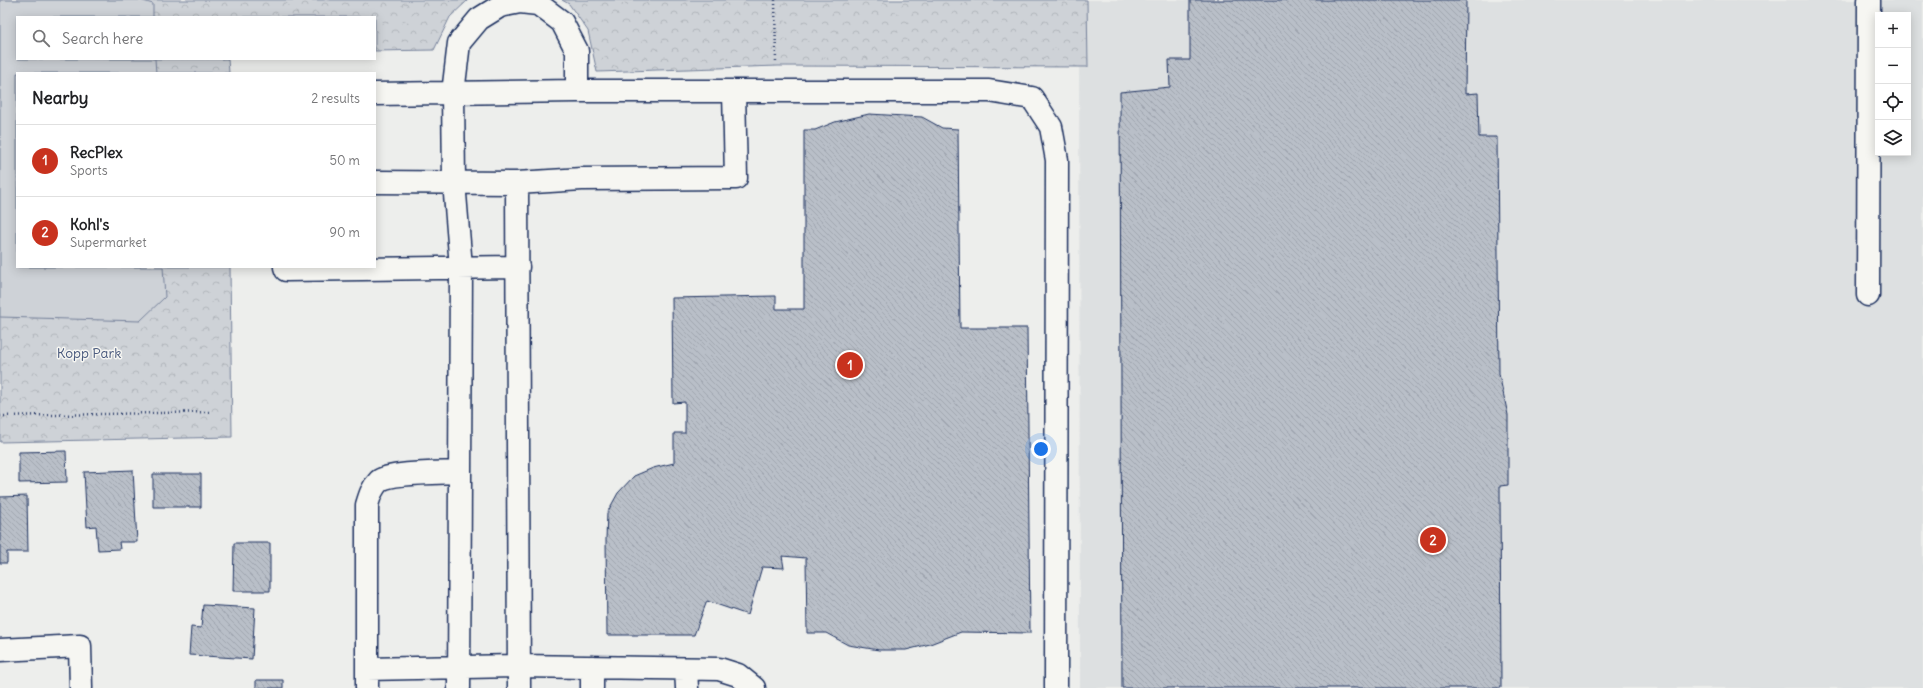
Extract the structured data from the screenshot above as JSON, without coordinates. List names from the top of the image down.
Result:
{
  "parks": ["Kopp Park"],
  "page": {
    "map_buttons": ["+", "−"],
    "search": "Search here",
    "heading": ["Nearby", "2 results"],
    "list": [
      {
        "mark": "1",
        "name": "RecPlex",
        "note": "Sports",
        "value": "50 m"
      },
      {
        "mark": "2",
        "name": "Kohl's",
        "note": "Supermarket",
        "value": "90 m"
      }
    ],
    "pins": ["1", "2"]
  }
}
